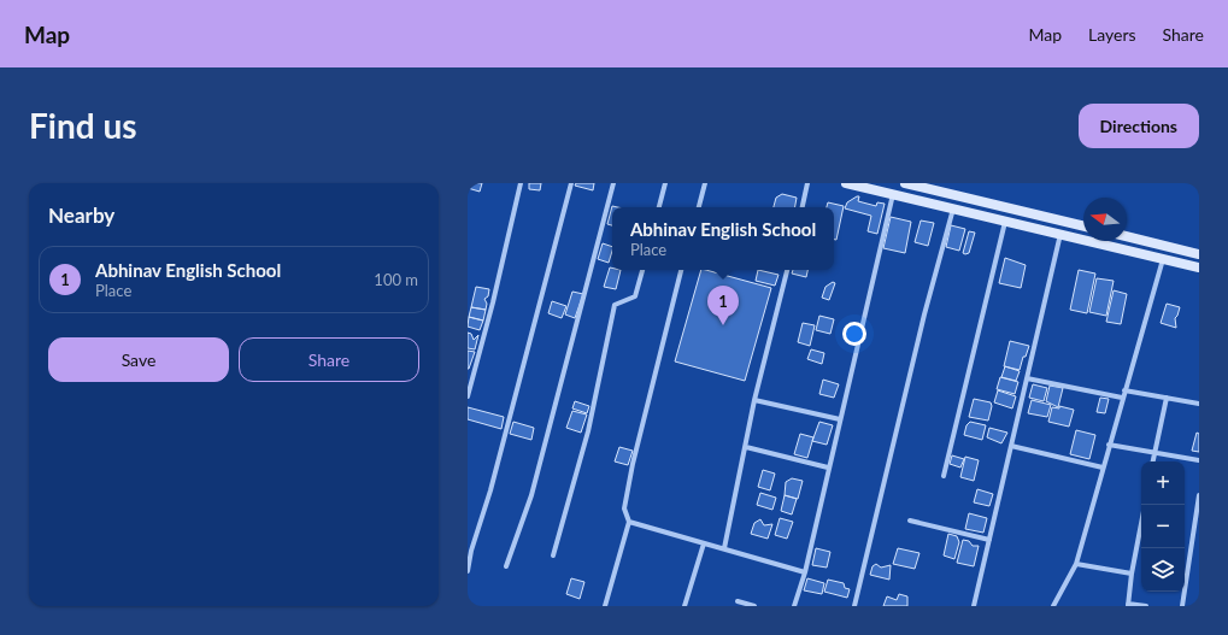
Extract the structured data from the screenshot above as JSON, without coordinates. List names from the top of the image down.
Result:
{
  "north": "left",
  "page": {
    "header": "Map",
    "nav": ["Map", "Layers", "Share"],
    "buttons": [
      "Directions",
      ["Save", "Share"]
    ],
    "title": "Find us",
    "heading": "Nearby",
    "popup": ["Abhinav English School", "Place"],
    "list": [
      {
        "mark": "1",
        "name": "Abhinav English School",
        "note": "Place",
        "value": "100 m"
      }
    ],
    "pins": "1",
    "map_buttons": ["+", "−"]
  }
}
